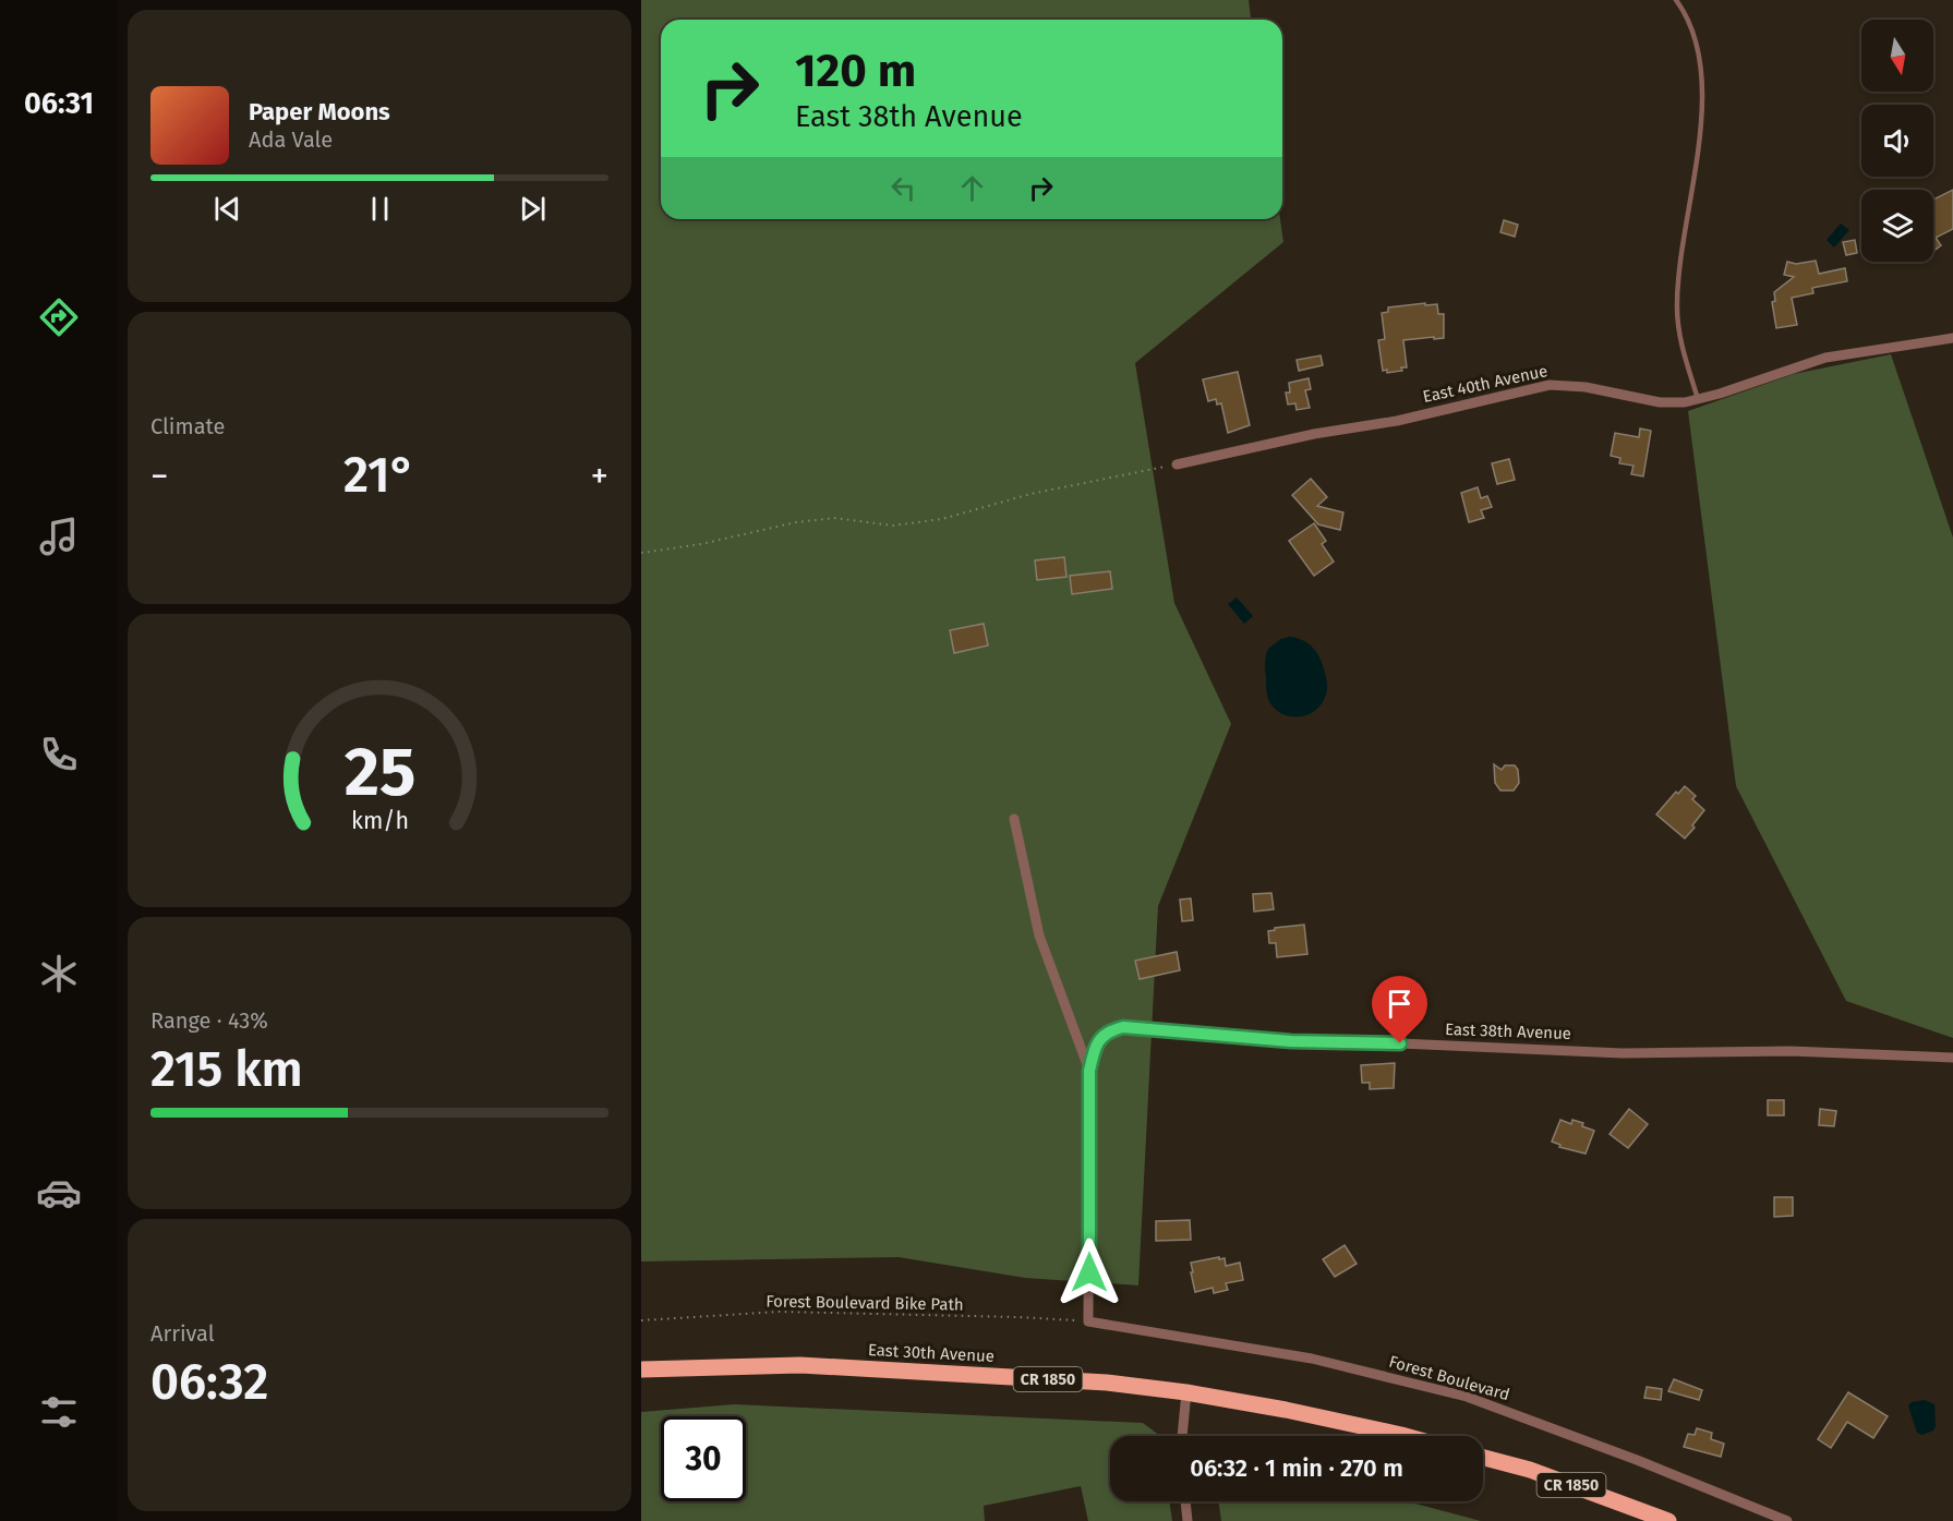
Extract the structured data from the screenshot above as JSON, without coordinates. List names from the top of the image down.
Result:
{
  "streets": {
    "main road": ["East 30th Avenue", "CR 1850"],
    "street": ["East 40th Avenue", "East 38th Avenue", "Forest Boulevard"],
    "path": ["Forest Boulevard Bike Path"]
  },
  "crossings": [
    ["East 38th Avenue", "Forest Boulevard Bike Path"],
    ["East 38th Avenue", "Forest Boulevard"],
    ["Forest Boulevard Bike Path", "Forest Boulevard"]
  ],
  "north": "bottom",
  "page": {
    "tabs": "06:31",
    "turn": ["120 m", "East 38th Avenue"],
    "song": ["Paper Moons", "Ada Vale"],
    "tile": [
      "Climate",
      ["Range · 43%", "215 km"],
      ["Arrival", "06:32"]
    ],
    "heat": ["−", "21°", "+"],
    "limit": "30",
    "trip": "06:32 · 1 min · 270 m",
    "gauge": ["25", "km/h"]
  }
}
